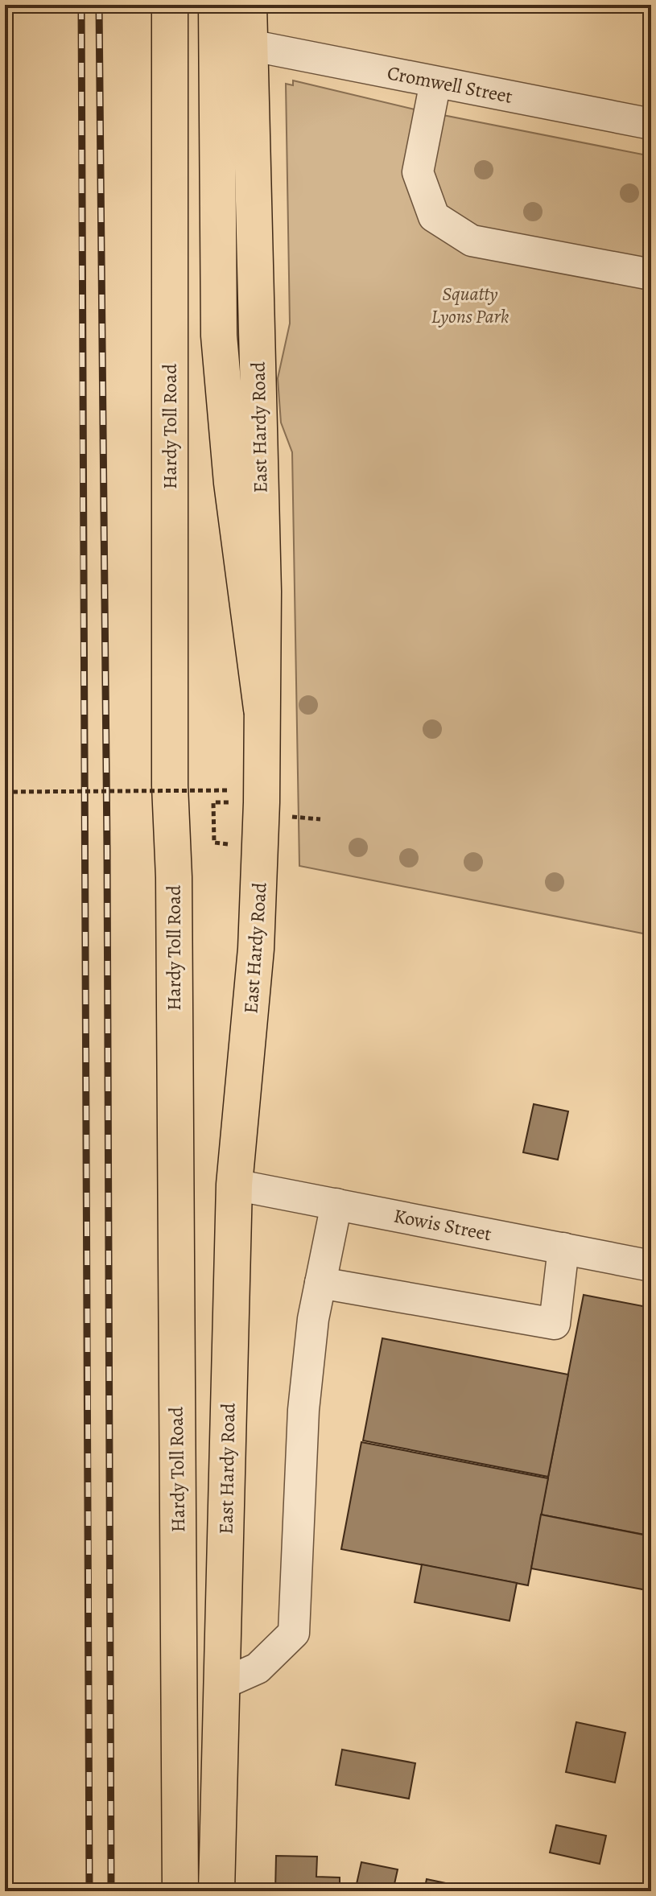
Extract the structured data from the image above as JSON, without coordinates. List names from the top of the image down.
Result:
{
  "streets": {
    "main road": ["Hardy Toll Road", "East Hardy Road"],
    "street": ["Cromwell Street", "Kowis Street"]
  },
  "crossings": [
    ["Cromwell Street", "East Hardy Road"],
    ["East Hardy Road", "Kowis Street"]
  ],
  "parks": ["Squatty Lyons Park"]
}
